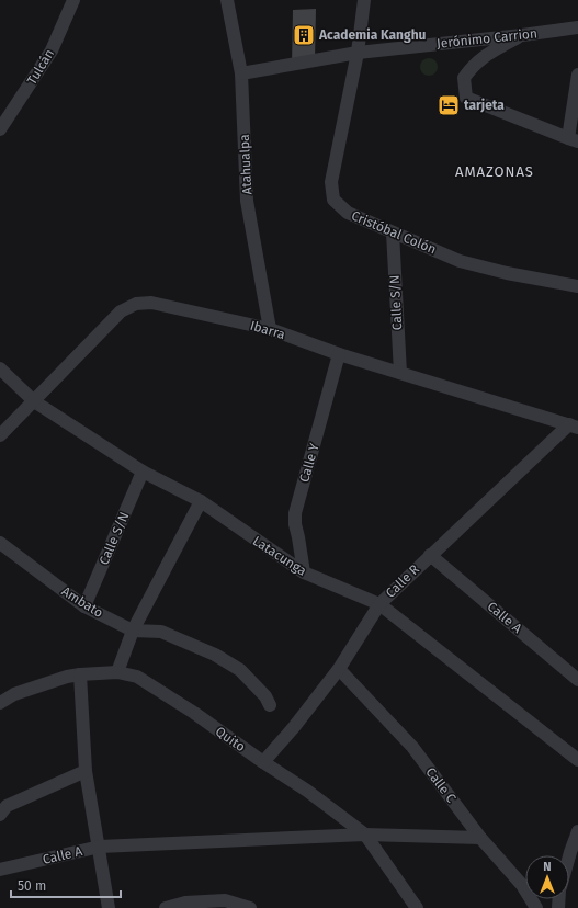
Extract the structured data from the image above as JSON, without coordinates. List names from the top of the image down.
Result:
{
  "streets": {
    "street": [
      "Jerónimo Carrion",
      "Tulcán",
      "Atahualpa",
      "Cristóbal Colón",
      "Calle S/N",
      "Ibarra",
      "Calle Y",
      "Latacunga",
      "Calle R",
      "Ambato",
      "Calle A",
      "Quito",
      "Calle C"
    ]
  },
  "crossings": [
    ["Jerónimo Carrion", "Atahualpa"],
    ["Jerónimo Carrion", "Cristóbal Colón"],
    ["Atahualpa", "Ibarra"],
    ["Cristóbal Colón", "Calle S/N"],
    ["Calle S/N", "Ibarra"],
    ["Calle S/N", "Latacunga"],
    ["Calle S/N", "Ambato"],
    ["Ibarra", "Calle Y"],
    ["Ibarra", "Latacunga"],
    ["Ibarra", "Calle R"],
    ["Calle Y", "Latacunga"],
    ["Latacunga", "Calle R"],
    ["Calle R", "Calle A"],
    ["Calle R", "Quito"],
    ["Calle R", "Calle C"],
    ["Calle A", "Quito"],
    ["Calle A", "Calle C"]
  ],
  "districts": ["AMAZONAS"],
  "places": {
    "building": ["Academia Kanghu"],
    "hotel": ["tarjeta"]
  },
  "scale_bar": "50 m",
  "north": "top"
}
